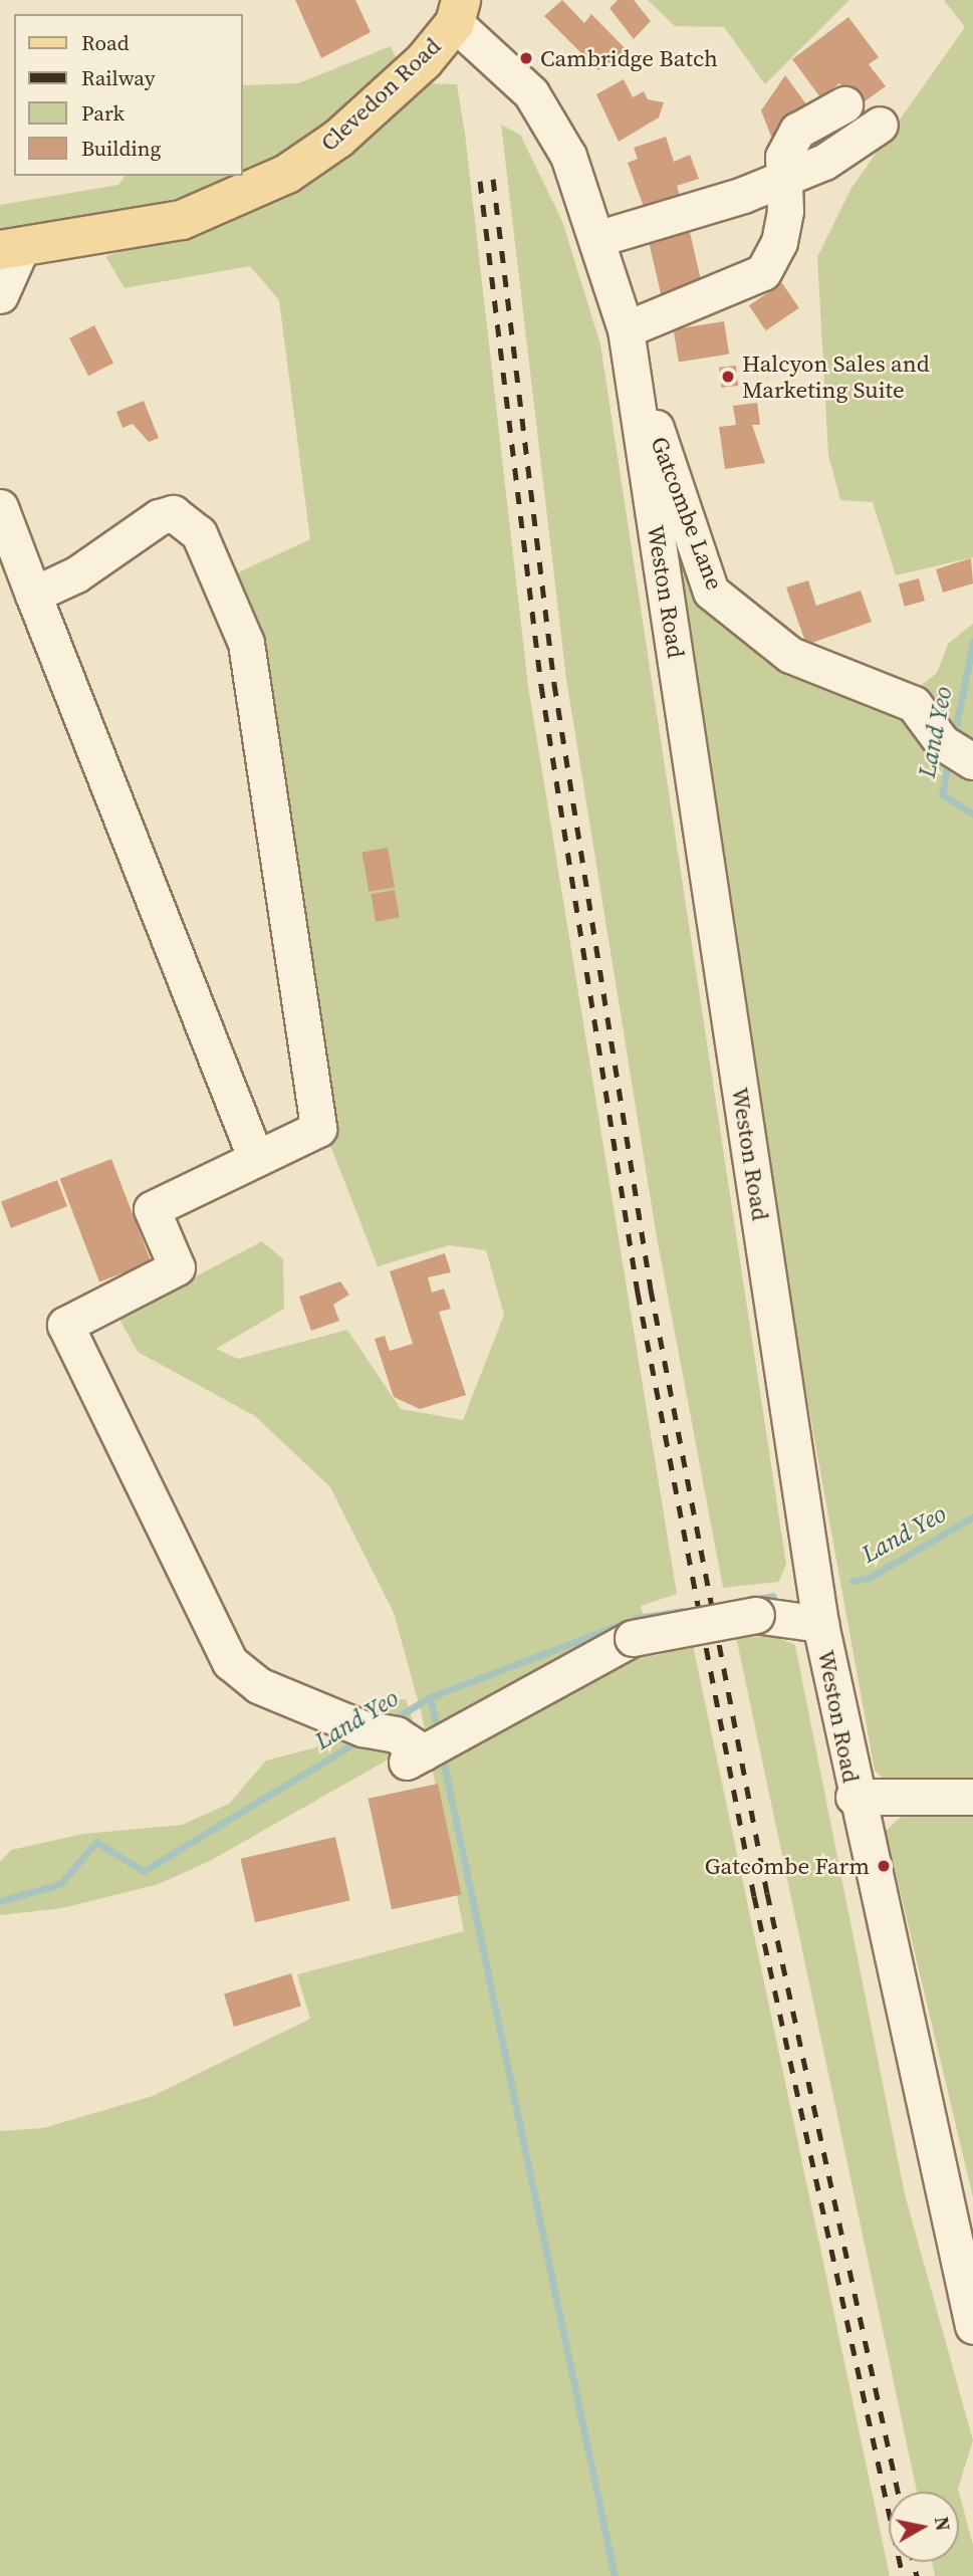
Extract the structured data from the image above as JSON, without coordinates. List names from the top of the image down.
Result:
{
  "streets": {
    "main road": ["Clevedon Road"],
    "street": ["Gatcombe Lane", "Weston Road"]
  },
  "crossings": [
    ["Clevedon Road", "Weston Road"],
    ["Gatcombe Lane", "Weston Road"]
  ],
  "water": ["Land Yeo"],
  "places": ["Cambridge Batch", "Halcyon Sales and Marketing Suite", "Gatcombe Farm"],
  "legend": [
    "Road",
    "Railway",
    "Park",
    "Building"
  ],
  "north": "right"
}
